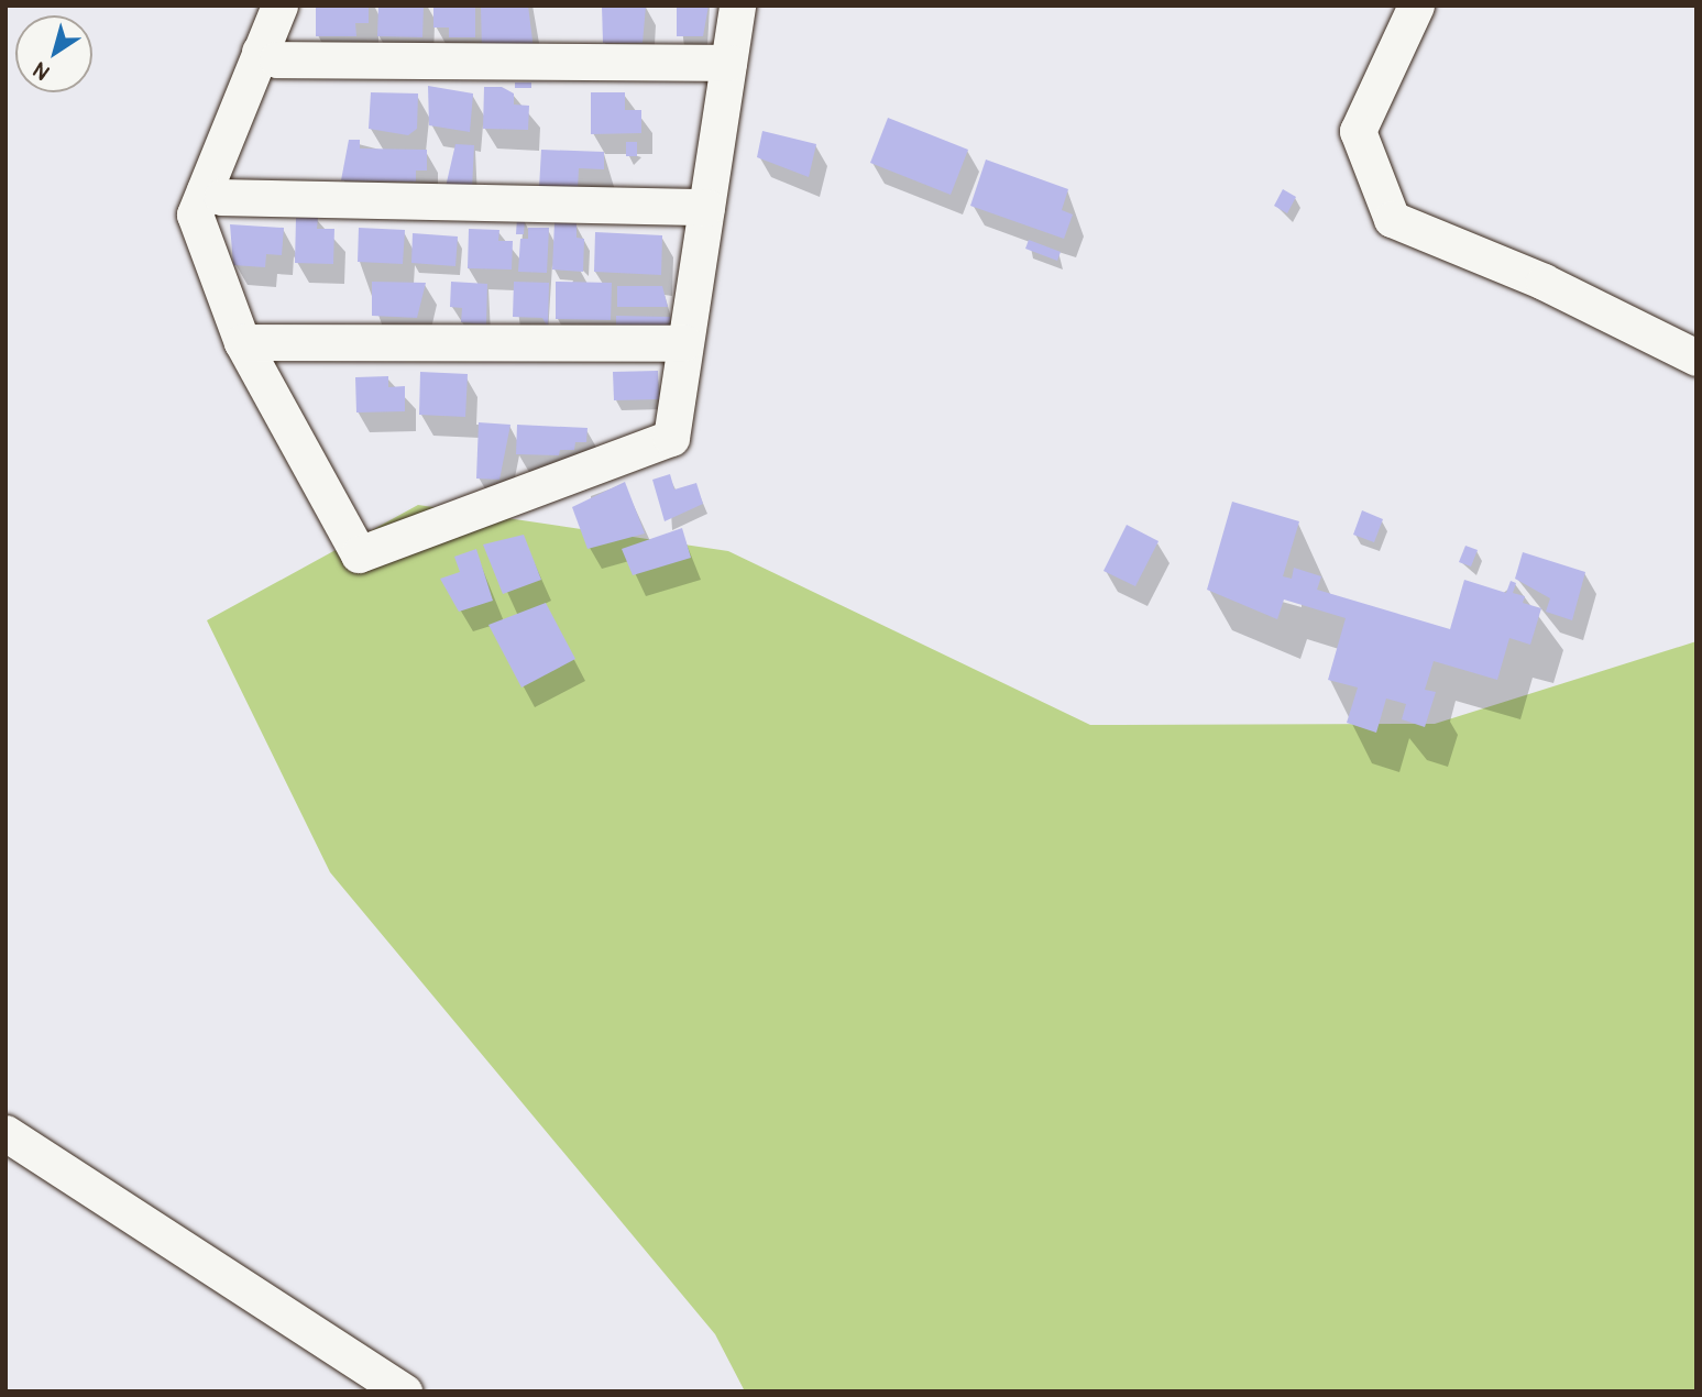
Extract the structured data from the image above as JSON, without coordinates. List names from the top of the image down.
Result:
{
  "north": "bottom left"
}
